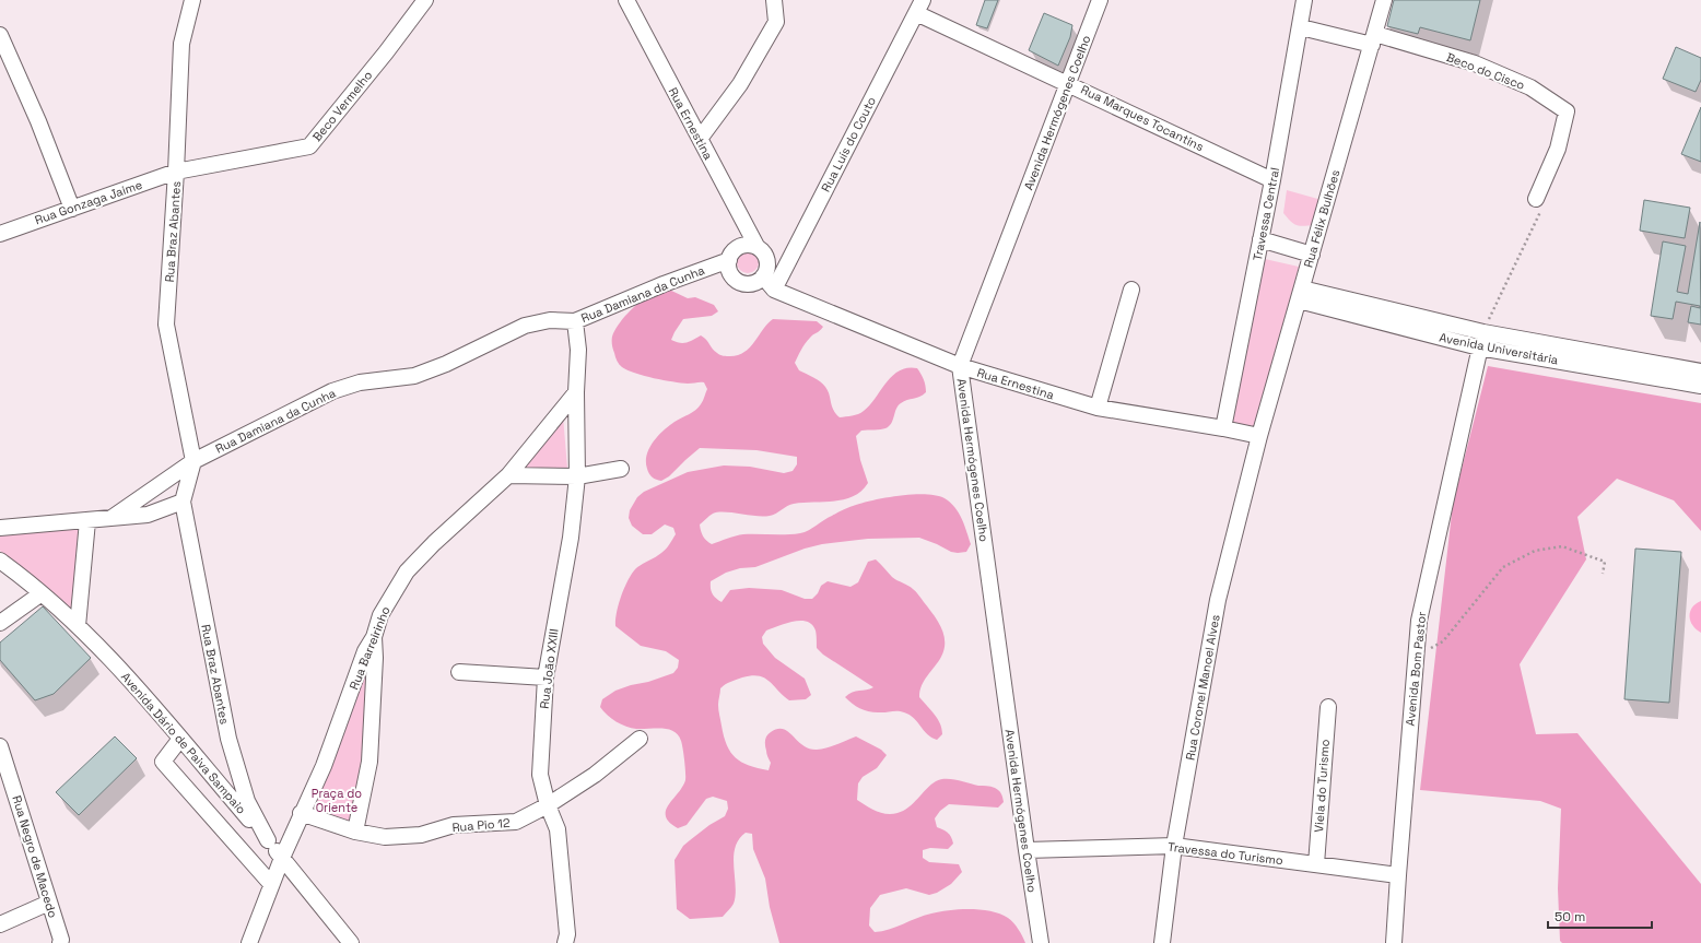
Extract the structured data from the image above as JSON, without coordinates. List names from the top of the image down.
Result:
{
  "streets": {
    "street": [
      "Beco do Cisco",
      "Beco Vermelho",
      "Avenida Hermógenes Coelho",
      "Rua Marques Tocantins",
      "Rua Ernestina",
      "Rua Luís do Couto",
      "Rua Gonzaga Jaime",
      "Travessa Central",
      "Rua Félix Bulhões",
      "Rua Braz Abantes",
      "Rua Damiana da Cunha",
      "Avenida Universitária",
      "Rua Barreirinho",
      "Rua João XXIII",
      "Avenida Bom Pastor",
      "Rua Coronel Manoel Alves",
      "Avenida Dário de Paiva Sampaio",
      "Viela do Turismo",
      "Rua Pio 12",
      "Travessa do Turismo",
      "Rua Negro de Macedo"
    ]
  },
  "crossings": [
    ["Beco do Cisco", "Travessa Central"],
    ["Beco do Cisco", "Rua Félix Bulhões"],
    ["Beco Vermelho", "Rua Gonzaga Jaime"],
    ["Beco Vermelho", "Rua Braz Abantes"],
    ["Avenida Hermógenes Coelho", "Rua Marques Tocantins"],
    ["Avenida Hermógenes Coelho", "Rua Ernestina"],
    ["Avenida Hermógenes Coelho", "Travessa do Turismo"],
    ["Rua Marques Tocantins", "Rua Luís do Couto"],
    ["Rua Marques Tocantins", "Travessa Central"],
    ["Rua Ernestina", "Rua Luís do Couto"],
    ["Rua Ernestina", "Travessa Central"],
    ["Rua Ernestina", "Rua Félix Bulhões"],
    ["Rua Ernestina", "Rua Damiana da Cunha"],
    ["Rua Ernestina", "Rua Coronel Manoel Alves"],
    ["Rua Gonzaga Jaime", "Rua Braz Abantes"],
    ["Rua Félix Bulhões", "Avenida Universitária"],
    ["Rua Félix Bulhões", "Rua Coronel Manoel Alves"],
    ["Rua Braz Abantes", "Rua Damiana da Cunha"],
    ["Rua Braz Abantes", "Avenida Dário de Paiva Sampaio"],
    ["Rua Damiana da Cunha", "Rua João XXIII"],
    ["Avenida Universitária", "Avenida Bom Pastor"],
    ["Rua Barreirinho", "Rua João XXIII"],
    ["Rua Barreirinho", "Avenida Dário de Paiva Sampaio"],
    ["Rua Barreirinho", "Rua Pio 12"],
    ["Rua João XXIII", "Rua Pio 12"],
    ["Avenida Bom Pastor", "Travessa do Turismo"],
    ["Rua Coronel Manoel Alves", "Travessa do Turismo"],
    ["Viela do Turismo", "Travessa do Turismo"]
  ],
  "parks": ["Praça do Oriente"],
  "scale_bar": "50 m"
}
